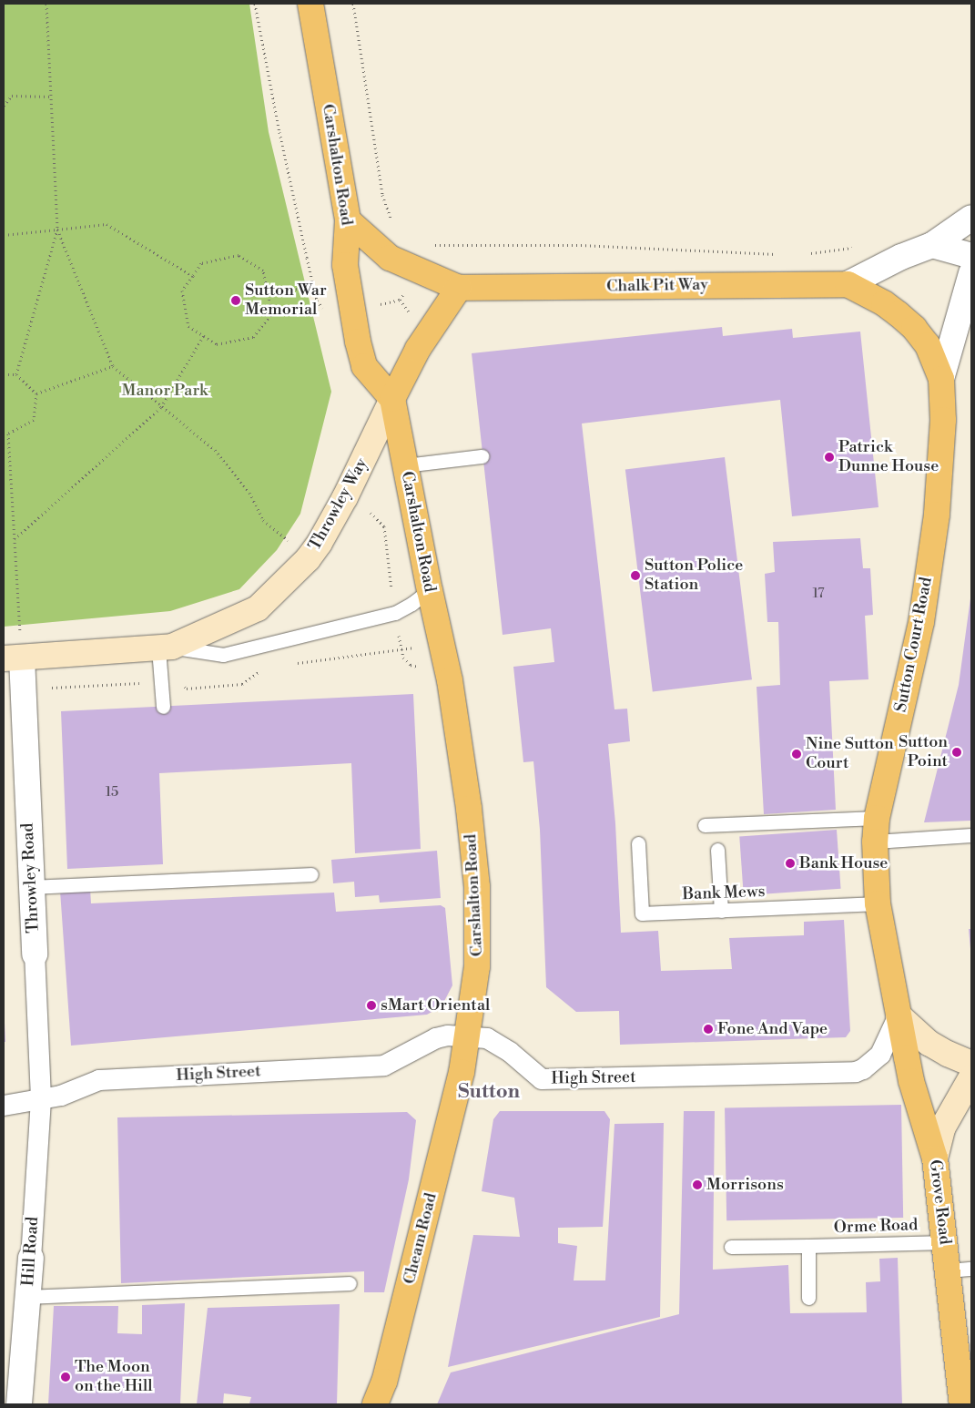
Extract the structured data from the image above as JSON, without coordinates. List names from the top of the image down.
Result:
{
  "streets": {
    "highway": [
      "Carshalton Road",
      "Chalk Pit Way",
      "Sutton Court Road",
      "Grove Road",
      "Cheam Road"
    ],
    "main road": ["Throwley Way"],
    "street": ["Throwley Road", "High Street", "Hill Road"],
    "lane": ["Bank Mews", "Orme Road"]
  },
  "crossings": [
    ["Carshalton Road", "Throwley Way"],
    ["Carshalton Road", "High Street"],
    ["Carshalton Road", "Cheam Road"],
    ["Chalk Pit Way", "Sutton Court Road"],
    ["Throwley Way", "Throwley Road"],
    ["Sutton Court Road", "Bank Mews"],
    ["Sutton Court Road", "High Street"],
    ["Sutton Court Road", "Grove Road"],
    ["Throwley Road", "High Street"],
    ["Throwley Road", "Hill Road"],
    ["High Street", "Grove Road"],
    ["High Street", "Hill Road"],
    ["Grove Road", "Orme Road"]
  ],
  "districts": ["Sutton"],
  "parks": ["Manor Park"],
  "places": [
    "Sutton War Memorial",
    "Patrick Dunne House",
    "Sutton Police Station",
    "Sutton Point",
    "Nine Sutton Court",
    "Bank House",
    "sMart Oriental",
    "Fone And Vape",
    "Morrisons",
    "The Moon on the Hill"
  ],
  "house_numbers": ["17", "15"]
}
